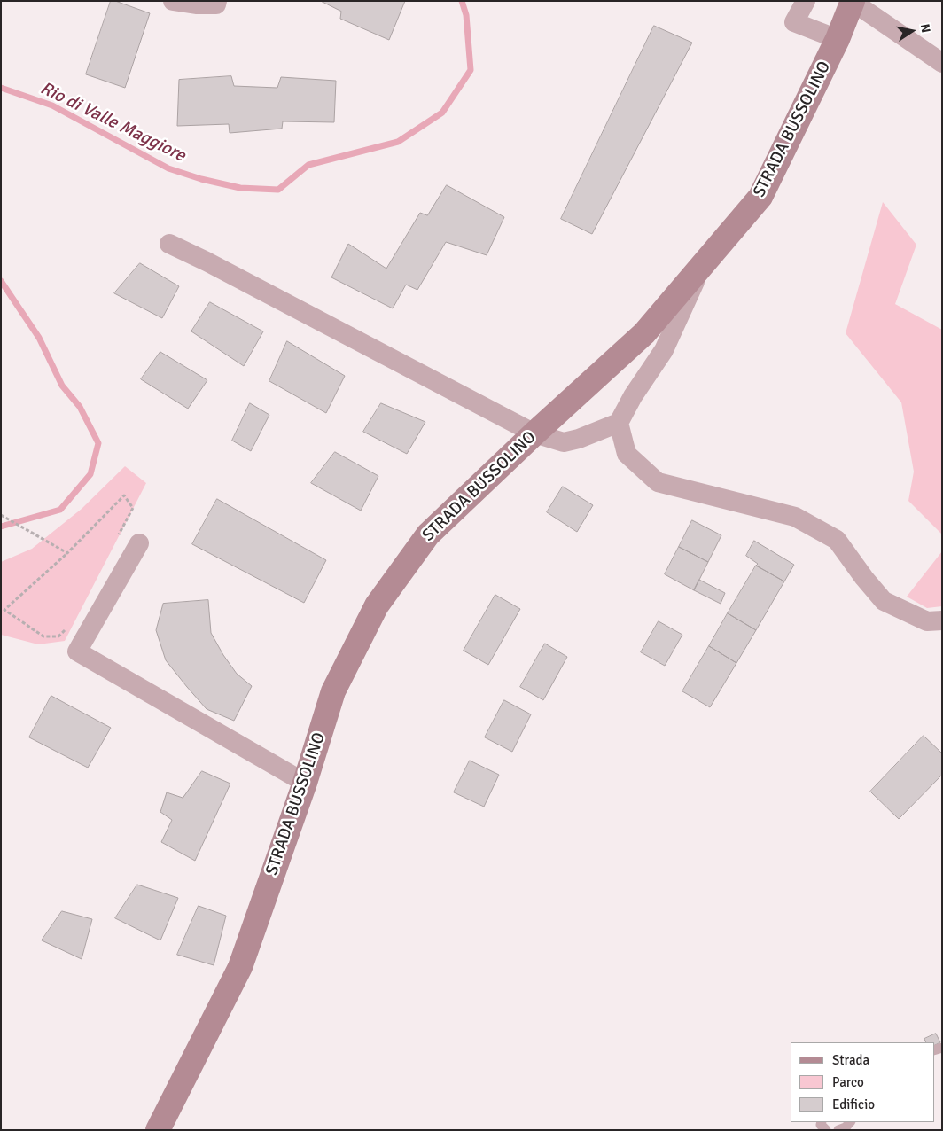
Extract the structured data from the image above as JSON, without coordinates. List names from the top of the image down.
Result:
{
  "streets": {
    "street": ["STRADA BUSSOLINO"]
  },
  "water": ["Rio di Valle Maggiore"],
  "legend": ["Strada", "Parco", "Edificio"],
  "north": "right"
}
